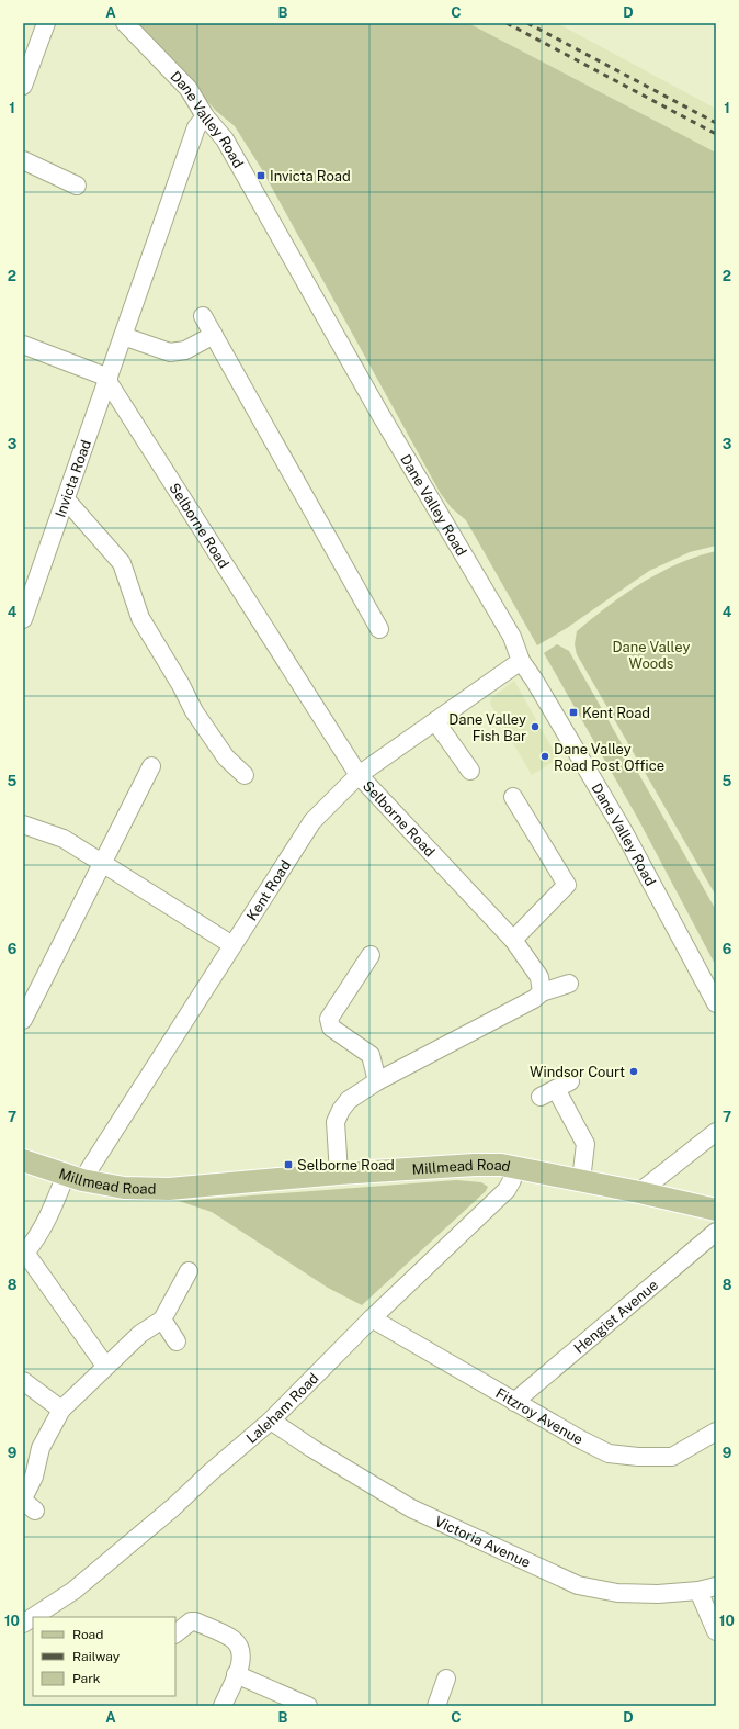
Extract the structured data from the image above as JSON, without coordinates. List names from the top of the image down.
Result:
{
  "streets": {
    "main road": ["Millmead Road"],
    "street": [
      "Dane Valley Road",
      "Invicta Road",
      "Selborne Road",
      "Kent Road",
      "Hengist Avenue",
      "Laleham Road",
      "Fitzroy Avenue",
      "Victoria Avenue"
    ]
  },
  "crossings": [
    ["Dane Valley Road", "Invicta Road"],
    ["Dane Valley Road", "Kent Road"],
    ["Invicta Road", "Selborne Road"],
    ["Selborne Road", "Kent Road"],
    ["Kent Road", "Millmead Road"],
    ["Millmead Road", "Laleham Road"],
    ["Hengist Avenue", "Fitzroy Avenue"],
    ["Laleham Road", "Fitzroy Avenue"],
    ["Laleham Road", "Victoria Avenue"]
  ],
  "parks": ["Dane Valley Woods"],
  "places": {
    "transit": ["Invicta Road", "Kent Road", "Selborne Road"],
    "other": ["Dane Valley Fish Bar", "Dane Valley Road Post Office", "Windsor Court"]
  },
  "legend": ["Road", "Railway", "Park"],
  "grid": {
    "columns": [
      "A",
      "B",
      "C",
      "D"
    ],
    "rows": [
      "1",
      "2",
      "3",
      "4",
      "5",
      "6",
      "7",
      "8",
      "9",
      "10"
    ]
  }
}
